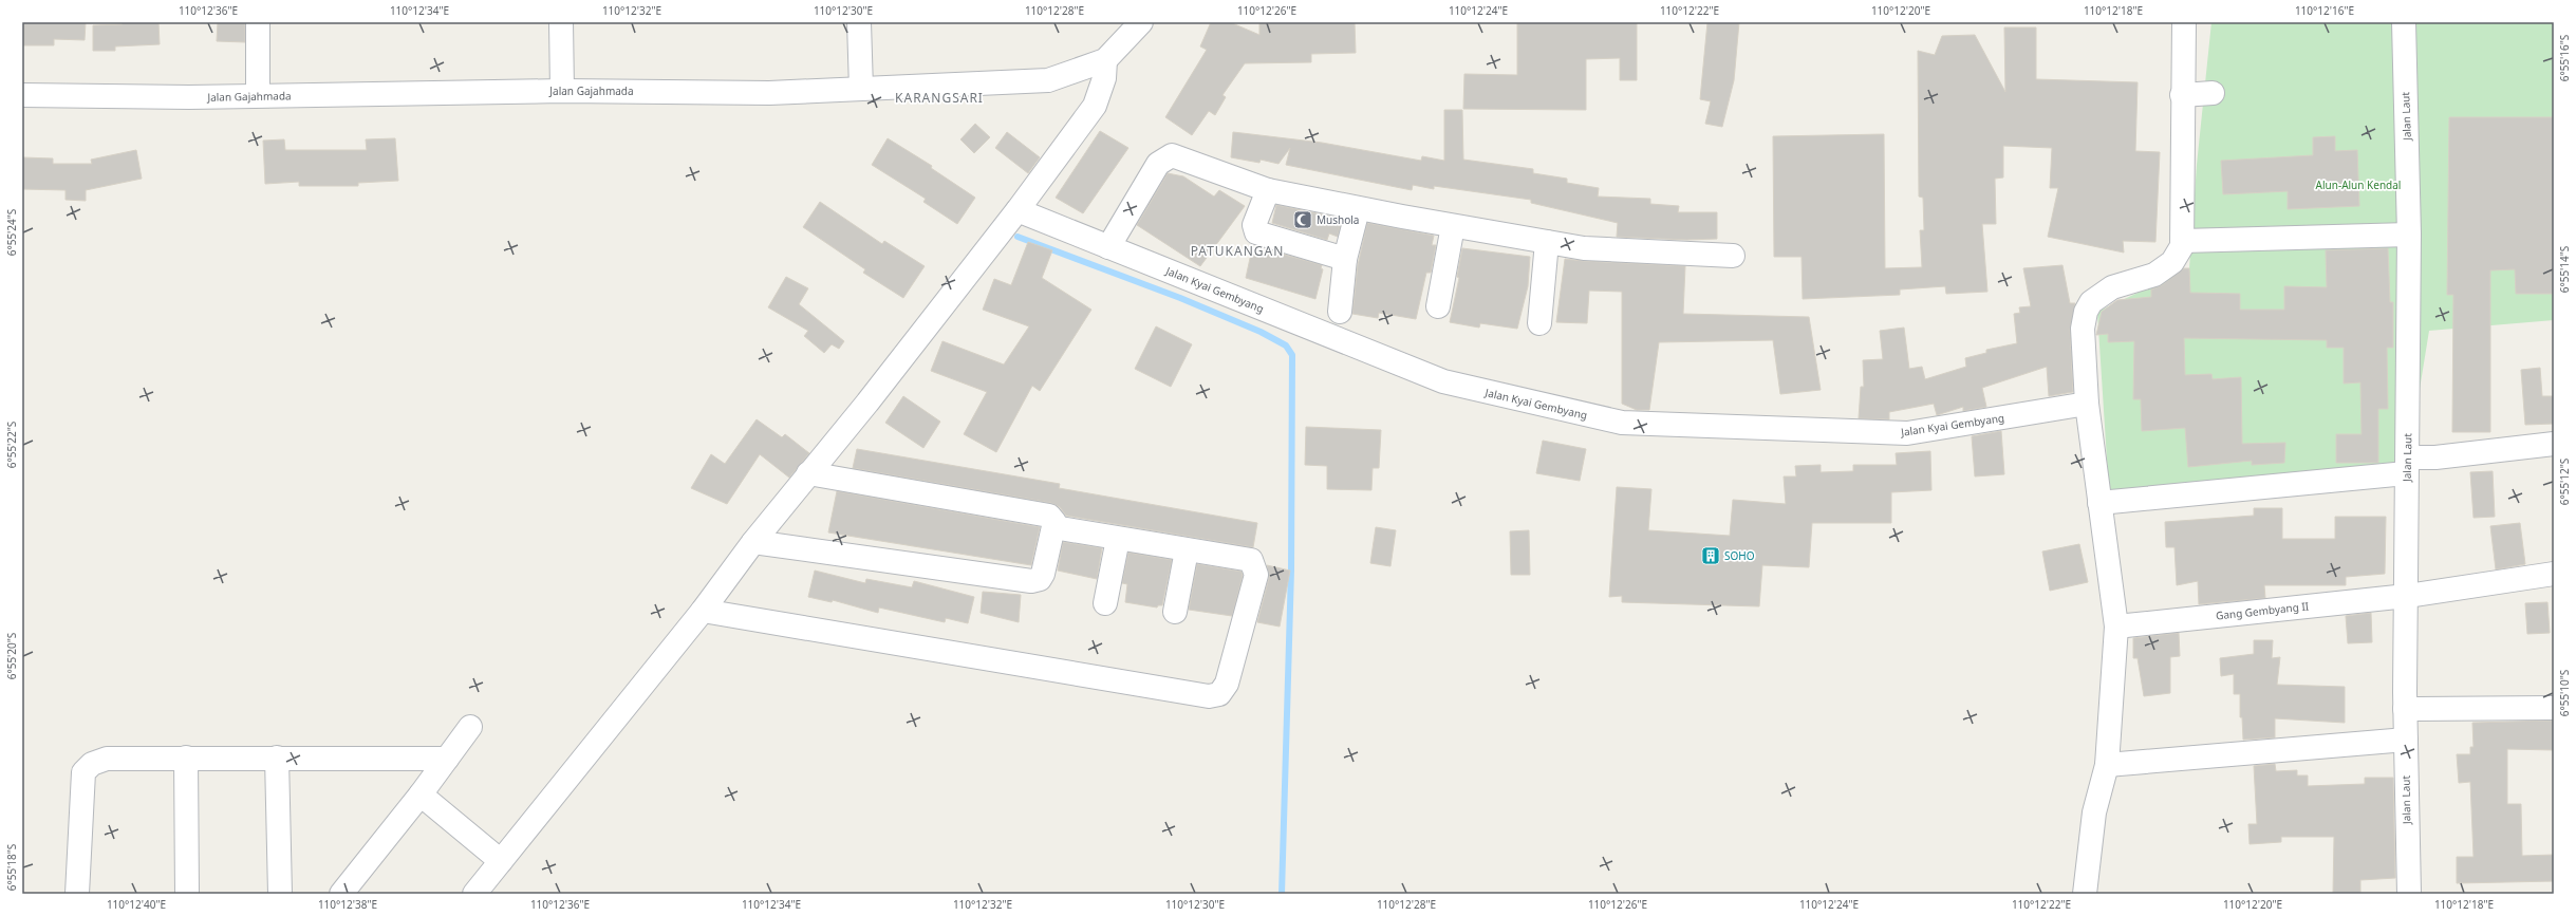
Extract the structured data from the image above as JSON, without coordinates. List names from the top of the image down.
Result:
{
  "streets": {
    "street": [
      "Jalan Gajahmada",
      "Jalan Laut",
      "Jalan Kyai Gembyang",
      "Gang Gembyang II"
    ]
  },
  "crossings": [
    ["Jalan Laut", "Gang Gembyang II"]
  ],
  "districts": ["KARANGSARI", "PATUKANGAN"],
  "parks": ["Alun-Alun Kendal"],
  "places": {
    "mosque": ["Mushola"],
    "building": ["SOHO"]
  },
  "coordinates": [
    "110°12'36\"E",
    "110°12'34\"E",
    "110°12'32\"E",
    "110°12'30\"E",
    "110°12'28\"E",
    "110°12'26\"E",
    "110°12'24\"E",
    "110°12'22\"E",
    "110°12'20\"E",
    "110°12'18\"E",
    "110°12'16\"E",
    "6°55'16\"S",
    "6°55'24\"S",
    "6°55'14\"S",
    "6°55'22\"S",
    "6°55'12\"S",
    "6°55'20\"S",
    "6°55'10\"S",
    "6°55'18\"S",
    "110°12'40\"E",
    "110°12'38\"E"
  ]
}
